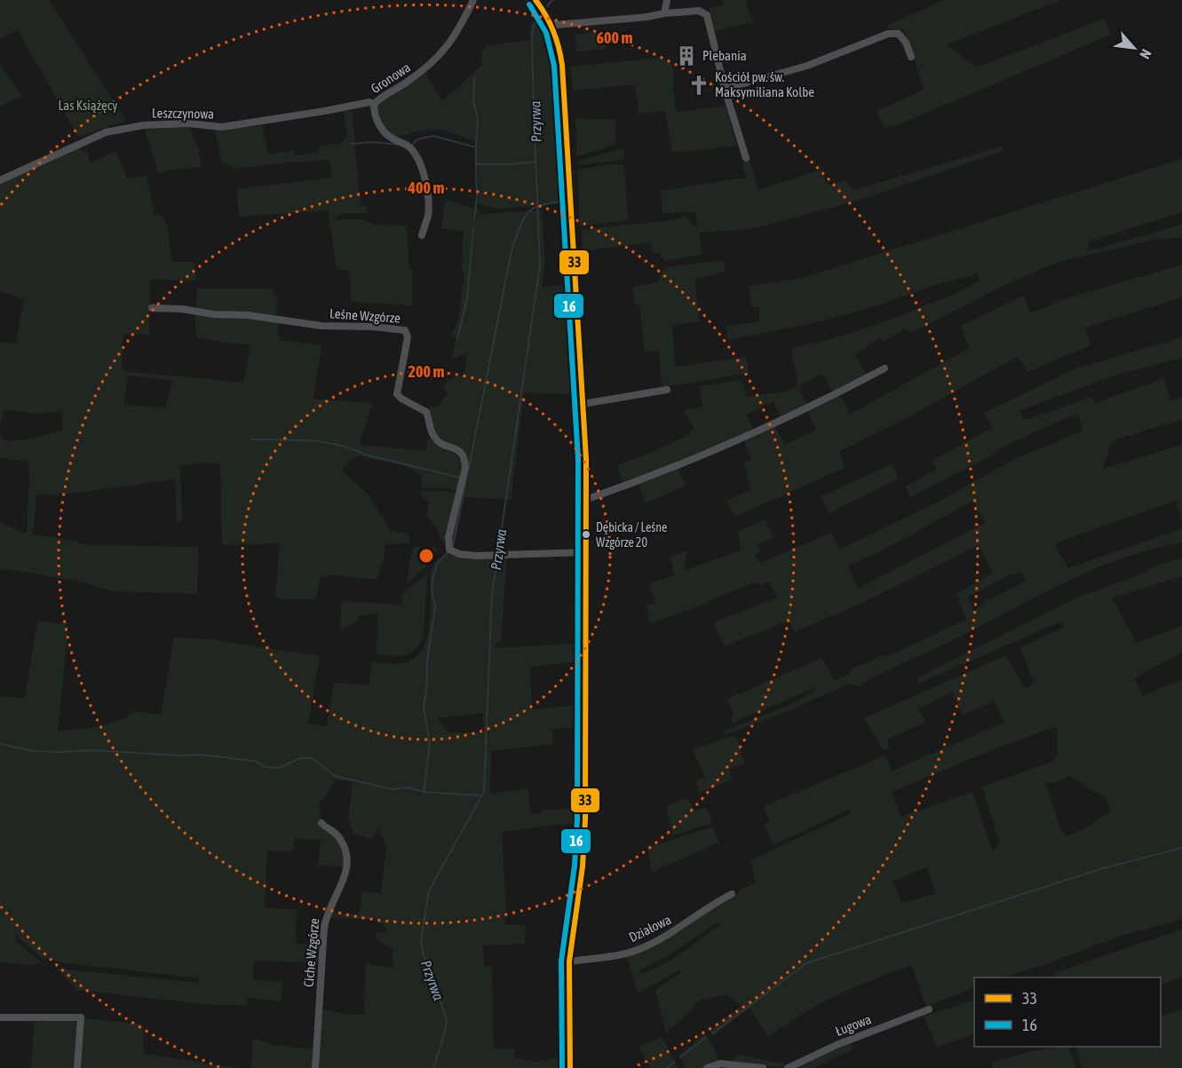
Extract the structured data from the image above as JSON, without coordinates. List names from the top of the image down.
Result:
{
  "streets": {
    "street": [
      "Gronowa",
      "Leszczynowa",
      "Leśne Wzgórze",
      "Działowa",
      "Ciche Wzgórze",
      "Ługowa"
    ]
  },
  "crossings": [
    ["Gronowa", "Leszczynowa"]
  ],
  "water": ["Przyrwa"],
  "parks": ["Las Książęcy"],
  "places": {
    "building": ["Plebania"],
    "church": ["Kościół pw. św. Maksymiliana Kolbe"],
    "other": ["Dębicka / Leśne Wzgórze 20"]
  },
  "lines": ["transit line 33", "transit line 16"],
  "legend": ["33", "16"],
  "north": "bottom right",
  "rings": ["600 m", "400 m", "200 m"]
}
